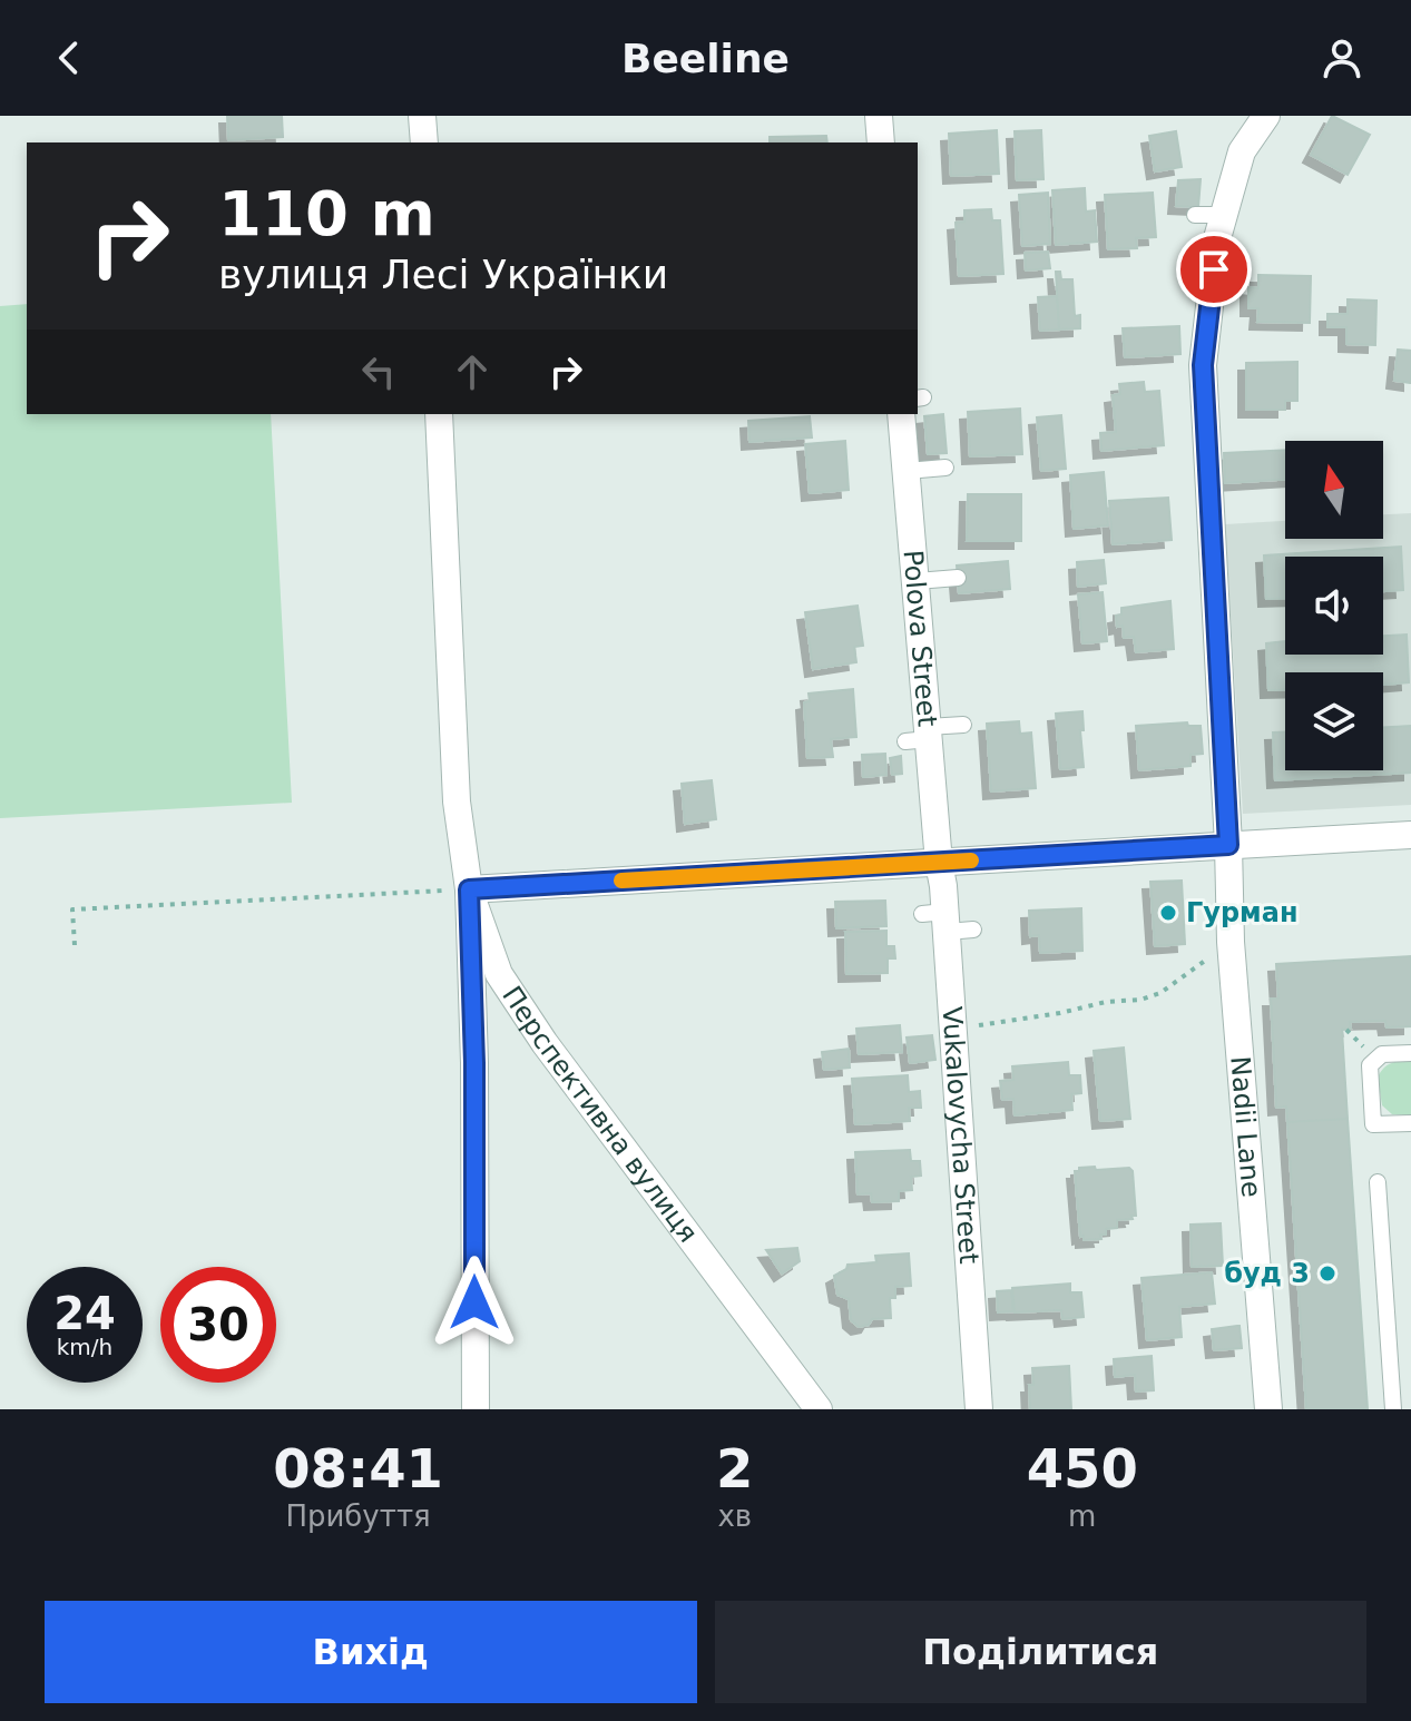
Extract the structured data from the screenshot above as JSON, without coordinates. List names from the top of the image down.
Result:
{
  "streets": {
    "street": [
      "Polova Street",
      "Перспективна вулиця",
      "Nadii Lane",
      "Vukalovycha Street"
    ]
  },
  "crossings": [
    ["Polova Street", "Vukalovycha Street"]
  ],
  "places": ["Гурман", "буд 3"],
  "north": "top",
  "page": {
    "header": "Beeline",
    "turn": ["110 m", "вулиця Лесі Українки"],
    "speed": "24 km/h",
    "limit": "30",
    "eta": [
      "08:41",
      "Прибуття",
      "2",
      "хв",
      "450",
      "m"
    ],
    "buttons": ["Вихід", "Поділитися"]
  }
}
